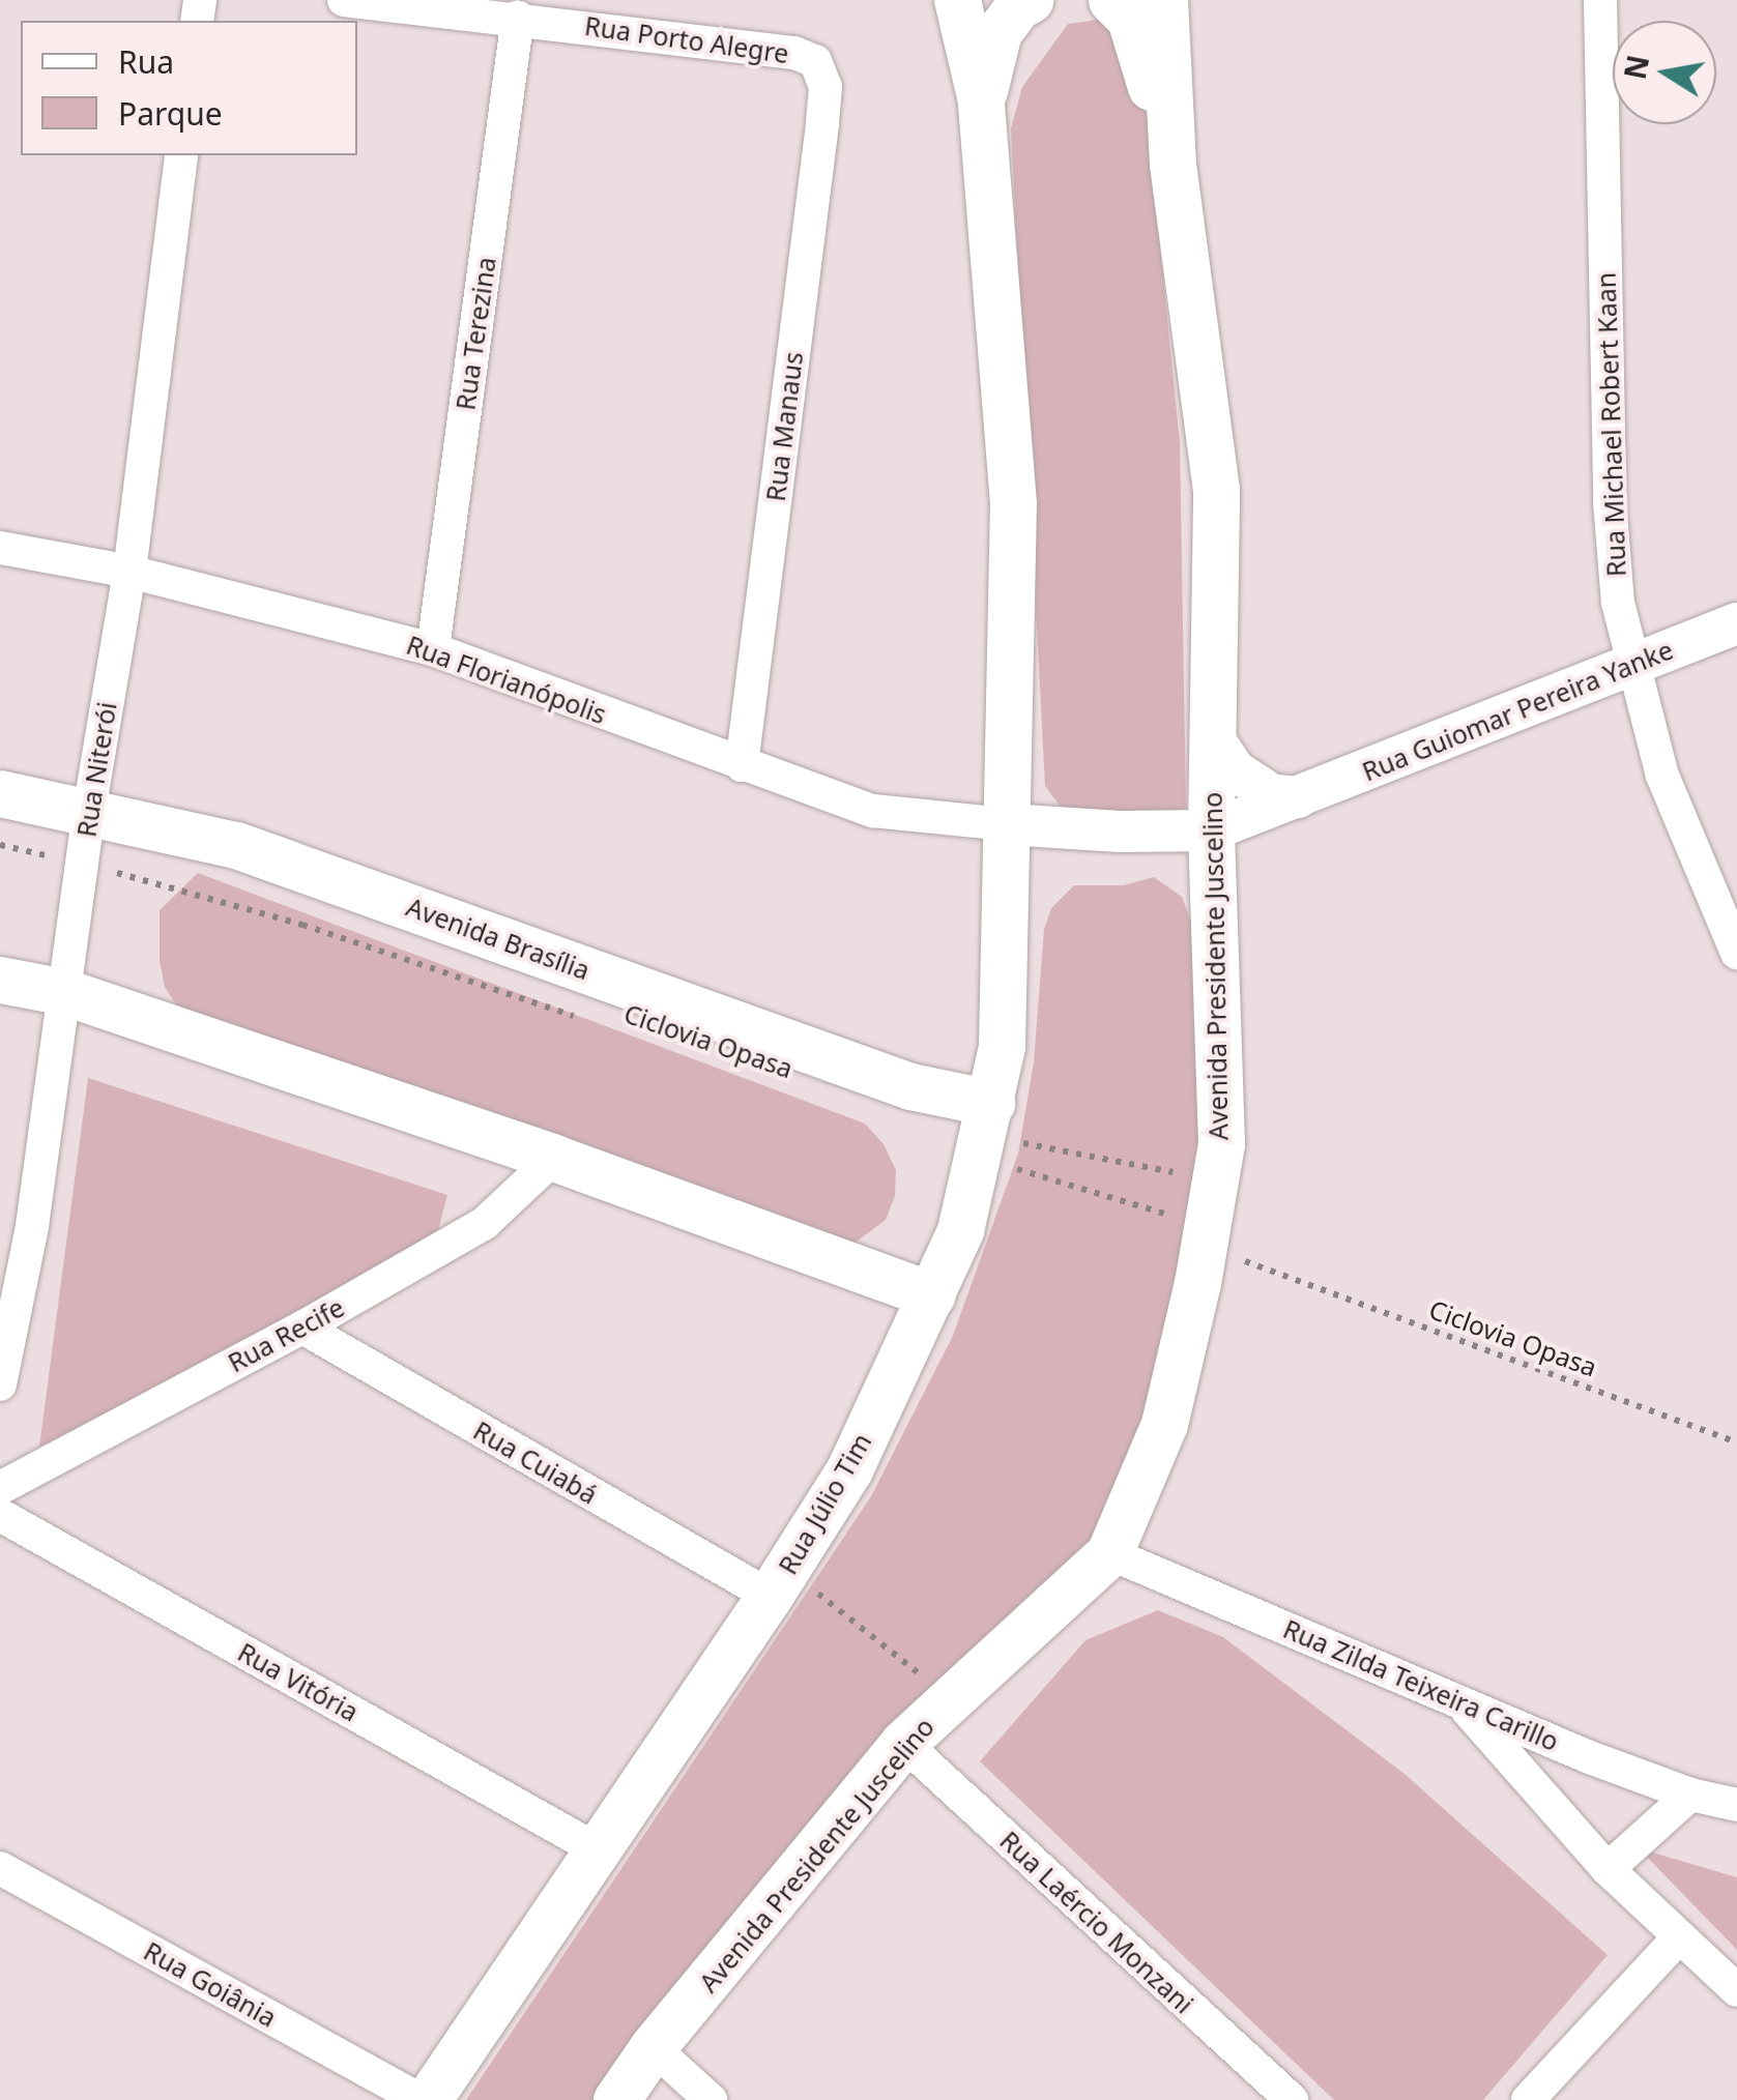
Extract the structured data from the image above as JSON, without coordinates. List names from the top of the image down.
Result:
{
  "streets": {
    "main road": ["Avenida Brasília", "Avenida Presidente Juscelino", "Rua Júlio Tim"],
    "street": [
      "Rua Porto Alegre",
      "Rua Terezina",
      "Rua Michael Robert Kaan",
      "Rua Manaus",
      "Rua Florianópolis",
      "Rua Guiomar Pereira Yanke",
      "Rua Niterói",
      "Rua Recife",
      "Rua Cuiabá",
      "Rua Vitória",
      "Rua Zilda Teixeira Carillo",
      "Rua Laércio Monzani",
      "Rua Goiânia"
    ],
    "path": ["Ciclovia Opasa"]
  },
  "crossings": [
    ["Rua Porto Alegre", "Rua Terezina"],
    ["Rua Porto Alegre", "Rua Manaus"],
    ["Rua Terezina", "Rua Florianópolis"],
    ["Rua Michael Robert Kaan", "Rua Guiomar Pereira Yanke"],
    ["Rua Manaus", "Rua Florianópolis"],
    ["Rua Florianópolis", "Rua Guiomar Pereira Yanke"],
    ["Rua Florianópolis", "Rua Niterói"],
    ["Rua Florianópolis", "Rua Júlio Tim"],
    ["Rua Guiomar Pereira Yanke", "Avenida Presidente Juscelino"],
    ["Rua Guiomar Pereira Yanke", "Rua Júlio Tim"],
    ["Rua Niterói", "Avenida Brasília"],
    ["Avenida Brasília", "Rua Júlio Tim"],
    ["Avenida Presidente Juscelino", "Rua Zilda Teixeira Carillo"],
    ["Avenida Presidente Juscelino", "Rua Laércio Monzani"],
    ["Rua Recife", "Rua Cuiabá"],
    ["Rua Cuiabá", "Rua Júlio Tim"],
    ["Rua Júlio Tim", "Rua Vitória"],
    ["Rua Júlio Tim", "Rua Goiânia"]
  ],
  "legend": ["Rua", "Parque"],
  "north": "left"
}
